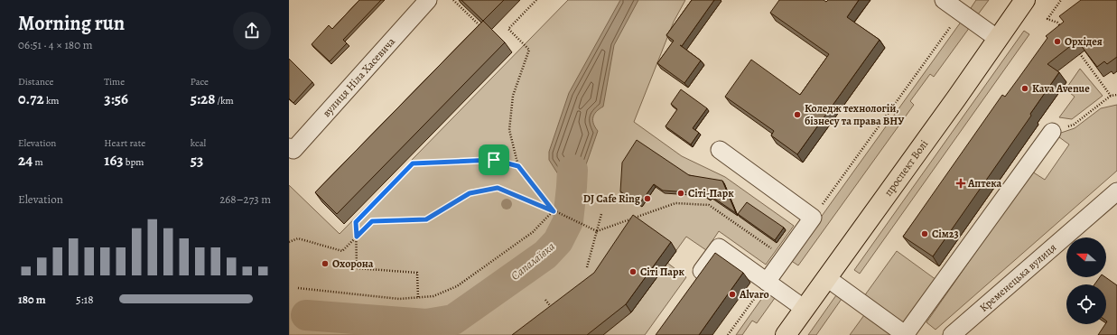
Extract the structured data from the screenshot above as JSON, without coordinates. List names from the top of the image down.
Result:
{
  "streets": {
    "main road": ["проспект Волі"],
    "street": ["вулиця Ніла Хасевича", "Кременецька вулиця"]
  },
  "water": ["Сапалаївка"],
  "places": {
    "other": [
      "Орхідея",
      "Kava Avenue",
      "Коледж технологій, бізнесу та права ВНУ",
      "Сіті-Парк",
      "DJ Cafe Ring",
      "Сім23",
      "Охорона",
      "Сіті Парк",
      "Alvaro"
    ],
    "health": ["Аптека"]
  },
  "north": "left",
  "page": {
    "heading": ["Morning run", "06:51 · 4 × 180 m"],
    "stats": [
      ["Distance", "0.72 km"],
      ["Time", "3:56"],
      ["Pace", "5:28 /km"],
      ["Elevation", "24 m"],
      ["Heart rate", "163 bpm"],
      ["kcal", "53"]
    ],
    "chart": ["Elevation", "268–273 m"],
    "list": [
      {
        "name": "180 m",
        "note": "5:18"
      }
    ]
  }
}
